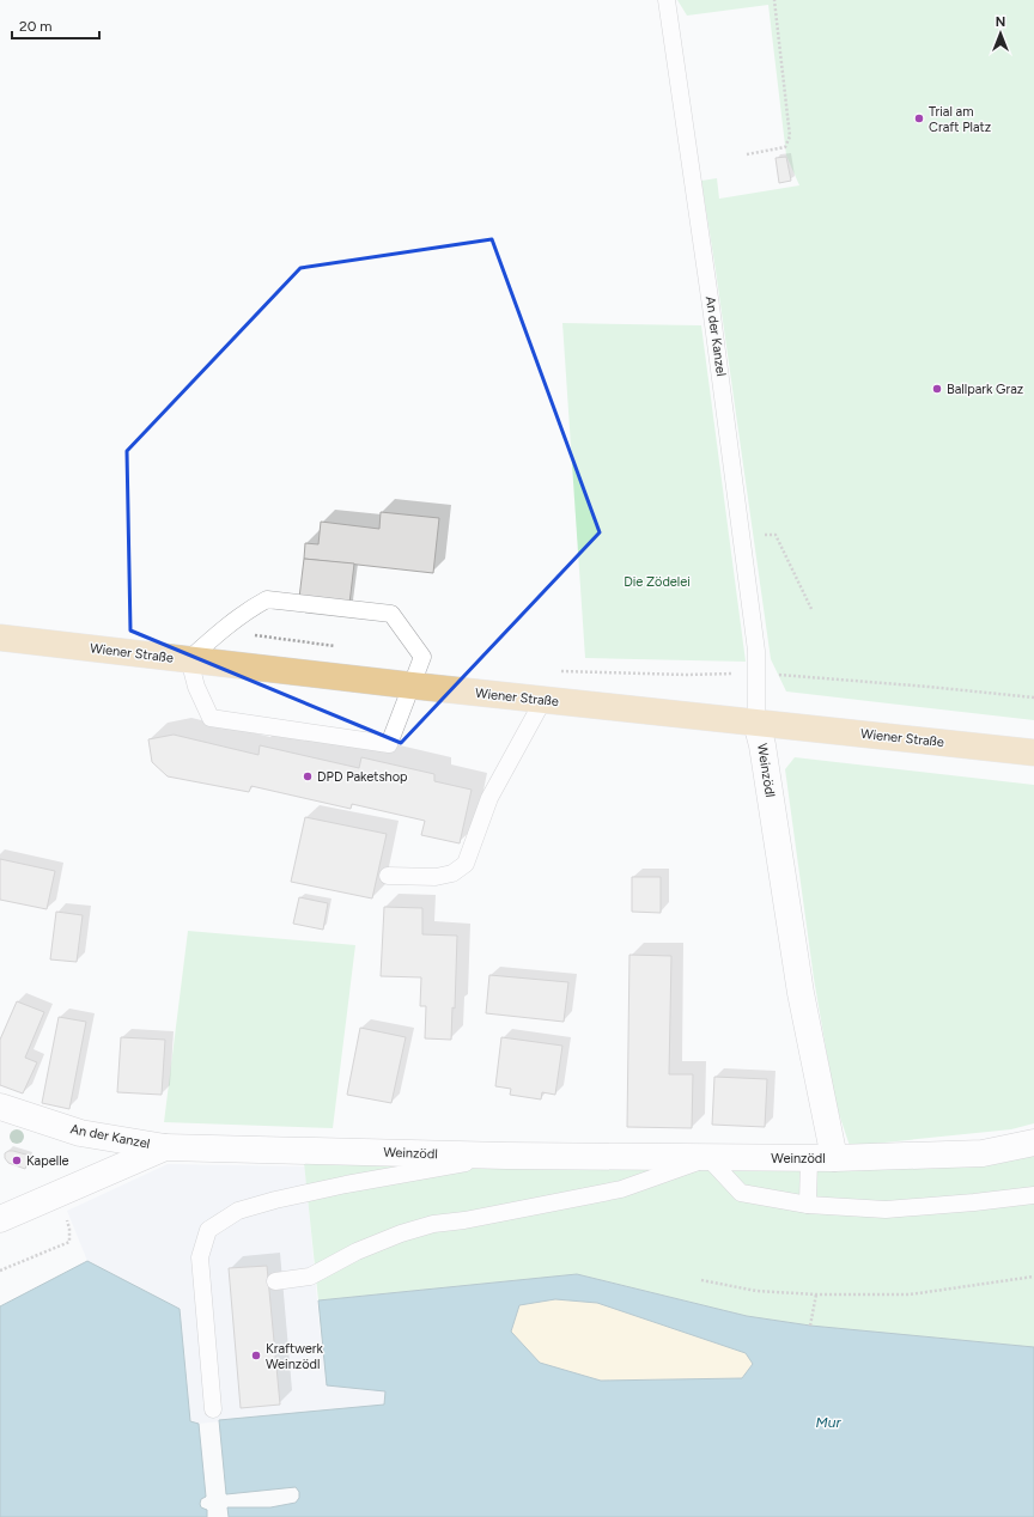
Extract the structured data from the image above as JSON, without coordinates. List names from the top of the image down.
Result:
{
  "streets": {
    "main road": ["Wiener Straße"],
    "street": ["An der Kanzel", "Weinzödl"]
  },
  "crossings": [
    ["An der Kanzel", "Wiener Straße"],
    ["An der Kanzel", "Weinzödl"],
    ["Wiener Straße", "Weinzödl"]
  ],
  "water": ["Mur"],
  "parks": ["Die Zödelei"],
  "places": [
    "Trial am Craft Platz",
    "Ballpark Graz",
    "DPD Paketshop",
    "Kapelle",
    "Kraftwerk Weinzödl"
  ],
  "scale_bar": "20 m",
  "north": "top"
}
